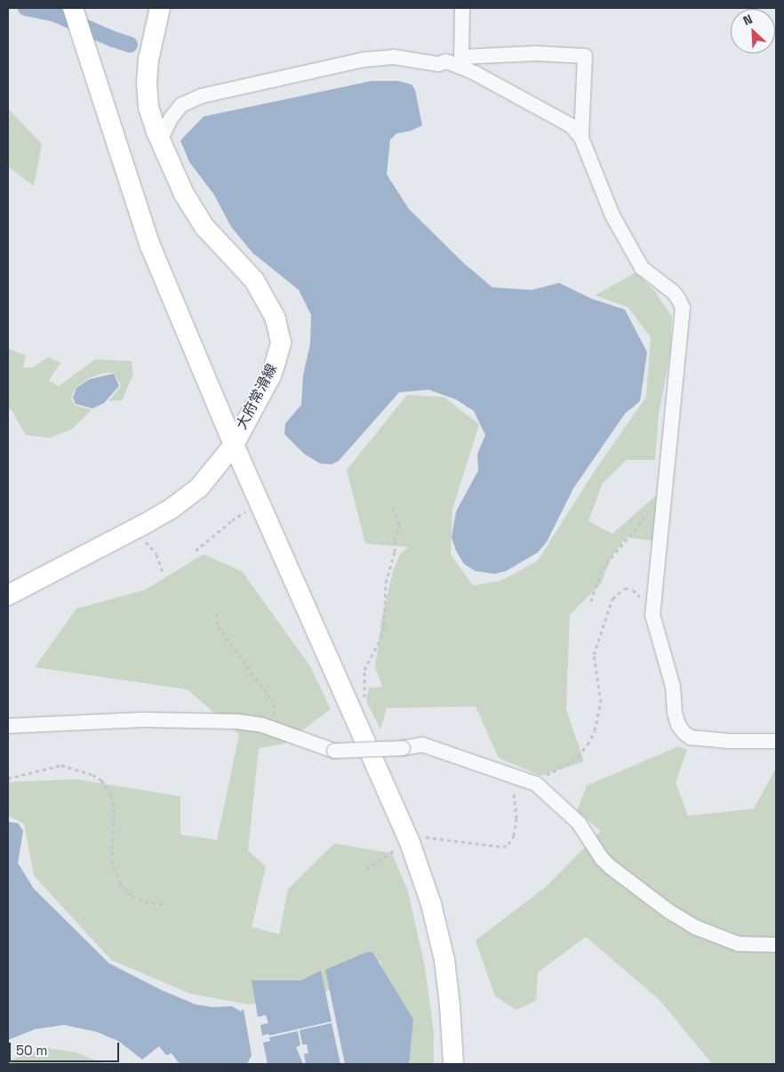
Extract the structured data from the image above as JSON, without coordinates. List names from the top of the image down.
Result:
{
  "streets": {
    "street": ["大府常滑線"]
  },
  "scale_bar": "50 m",
  "north": "top left"
}
